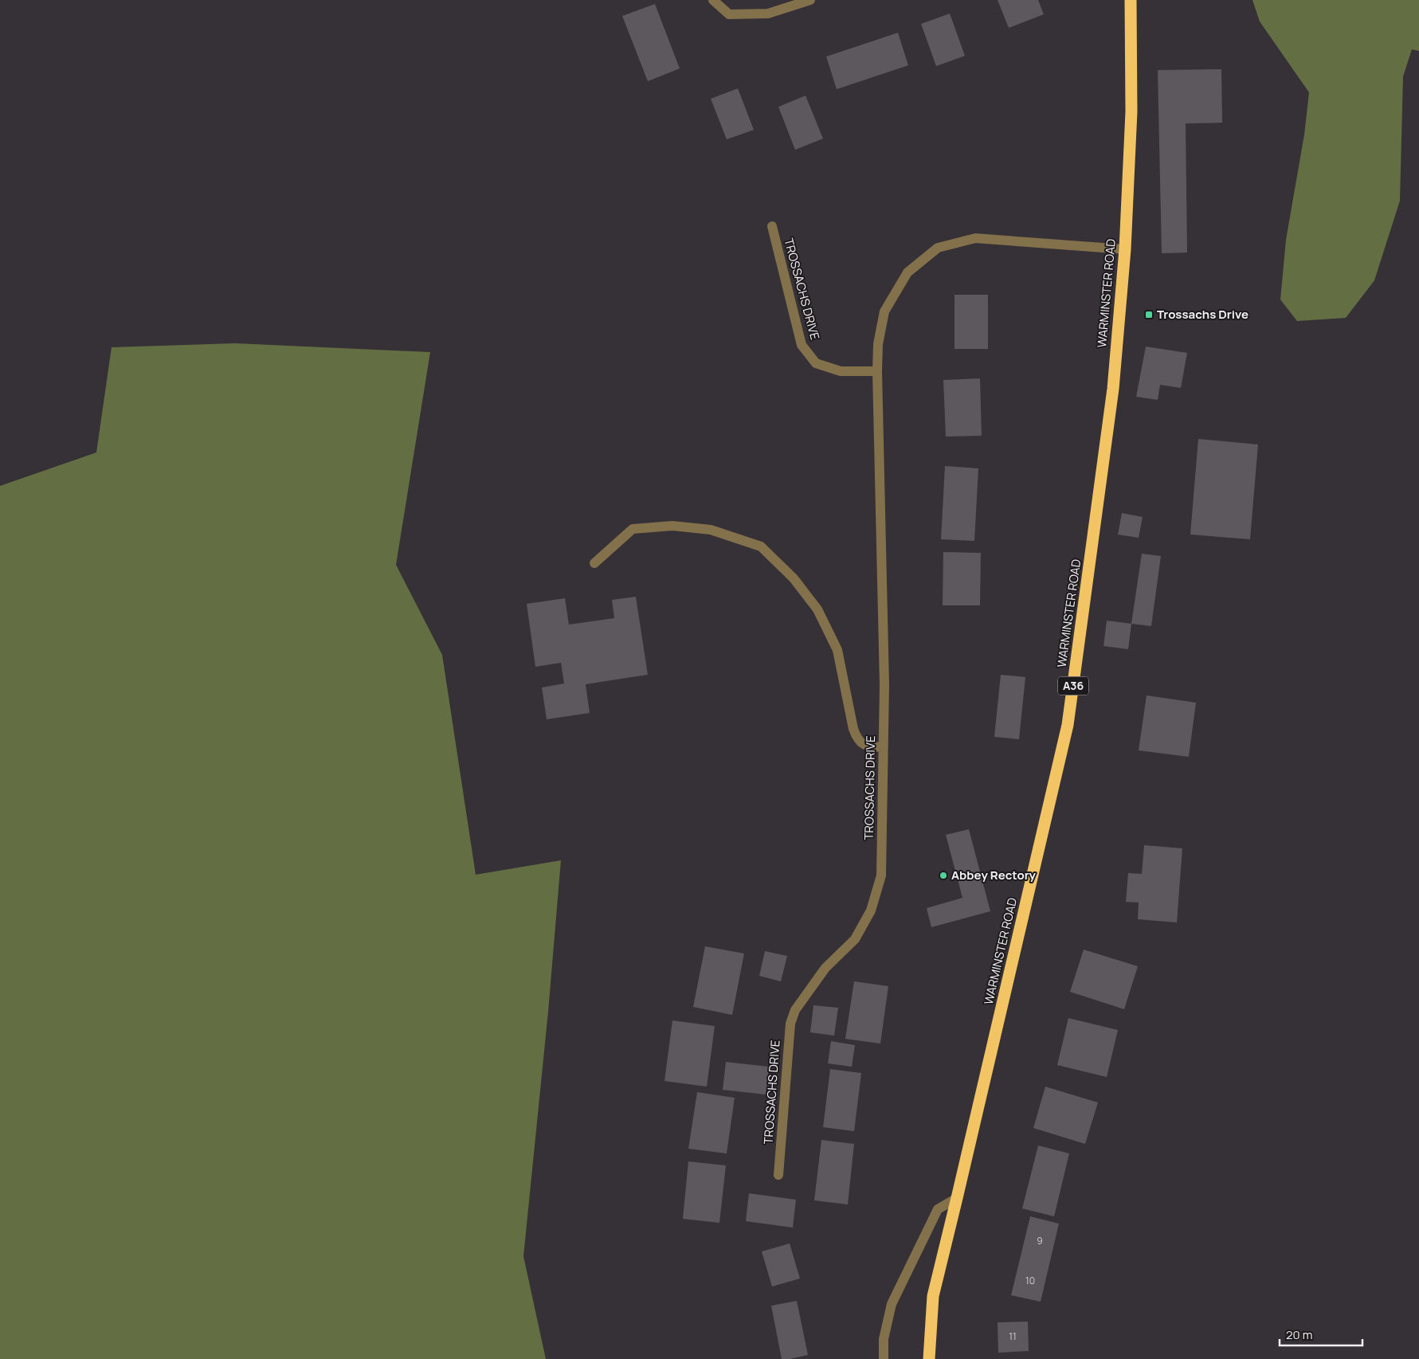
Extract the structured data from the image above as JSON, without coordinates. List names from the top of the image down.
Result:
{
  "streets": {
    "highway": ["WARMINSTER ROAD", "A36"],
    "street": ["TROSSACHS DRIVE"]
  },
  "crossings": [
    ["TROSSACHS DRIVE", "WARMINSTER ROAD"]
  ],
  "places": {
    "transit": ["Trossachs Drive"],
    "other": ["Abbey Rectory"]
  },
  "house_numbers": ["9", "10", "11"],
  "scale_bar": "20 m"
}
